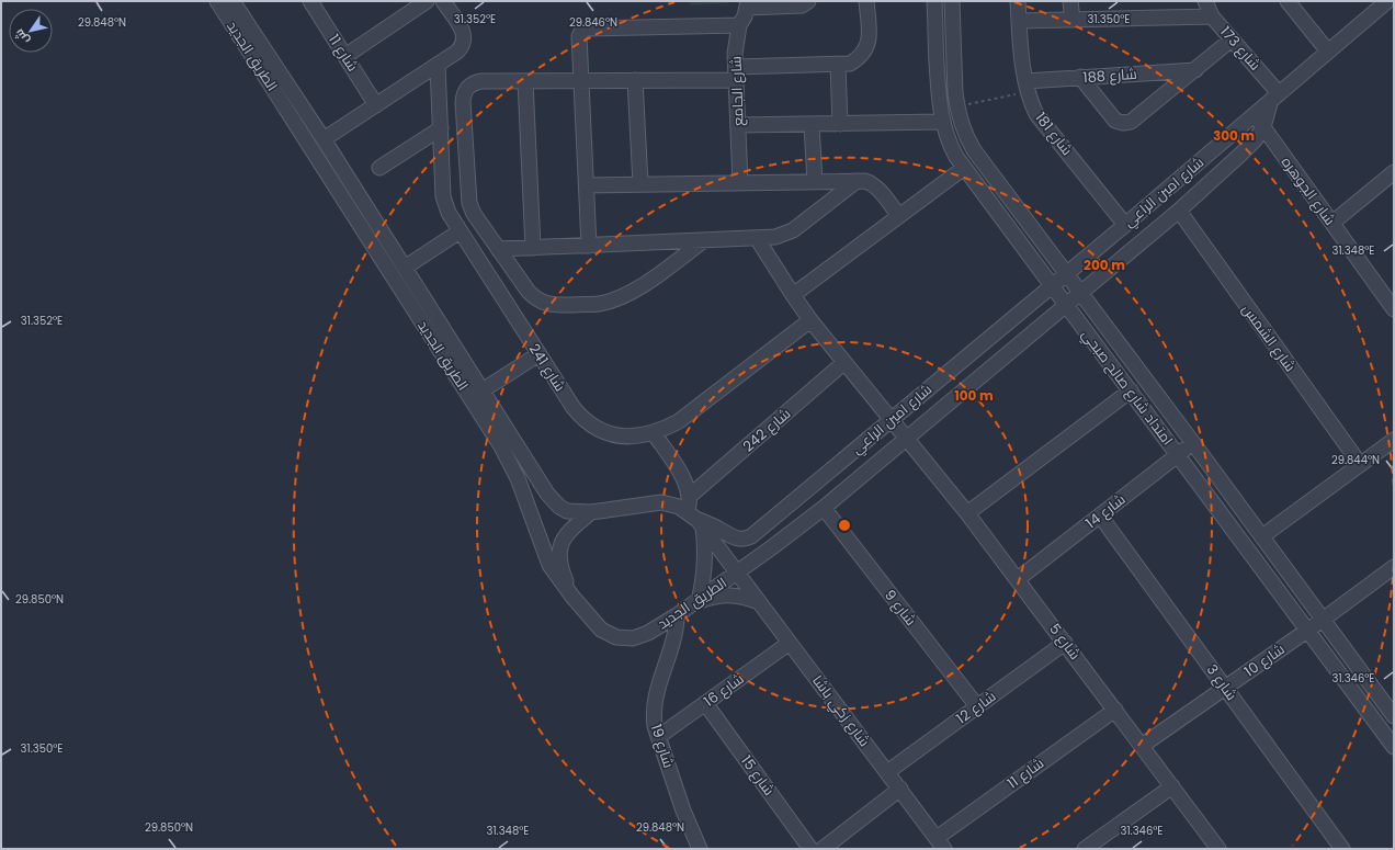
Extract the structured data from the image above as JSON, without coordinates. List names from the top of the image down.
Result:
{
  "streets": {
    "street": [
      "شارع 173",
      "شارع 11",
      "الطريق الجديد",
      "شارع 188",
      "شارع الجامع",
      "شارع 181",
      "شارع الجوهره",
      "شارع امين الراعي",
      "شارع الشمس",
      "شارع 241",
      "امتداد شارع صالح صبحي",
      "شارع 242",
      "شارع 14",
      "شارع 9",
      "شارع 5",
      "شارع 10",
      "شارع 3",
      "شارع 16",
      "شارع 12",
      "شارع زكي باشا",
      "شارع 19",
      "شارع 15"
    ]
  },
  "crossings": [
    ["شارع 173", "شارع امين الراعي"],
    ["شارع 11", "شارع 5"],
    ["شارع 11", "شارع زكي باشا"],
    ["الطريق الجديد", "شارع امين الراعي"],
    ["الطريق الجديد", "شارع زكي باشا"],
    ["الطريق الجديد", "شارع 19"],
    ["شارع 188", "شارع 181"],
    ["شارع 181", "شارع امين الراعي"],
    ["شارع الجوهره", "شارع امين الراعي"],
    ["شارع امين الراعي", "شارع الشمس"],
    ["شارع امين الراعي", "امتداد شارع صالح صبحي"],
    ["شارع امين الراعي", "شارع 9"],
    ["شارع امين الراعي", "شارع 5"],
    ["شارع امين الراعي", "شارع زكي باشا"],
    ["شارع امين الراعي", "شارع 19"],
    ["شارع 241", "شارع 5"],
    ["امتداد شارع صالح صبحي", "شارع 14"],
    ["امتداد شارع صالح صبحي", "شارع 10"],
    ["شارع 242", "شارع 5"],
    ["شارع 14", "شارع 5"],
    ["شارع 14", "شارع 3"],
    ["شارع 9", "شارع 12"],
    ["شارع 5", "شارع 10"],
    ["شارع 5", "شارع 12"],
    ["شارع 10", "شارع 3"],
    ["شارع 16", "شارع زكي باشا"],
    ["شارع 16", "شارع 19"],
    ["شارع 16", "شارع 15"],
    ["شارع 12", "شارع زكي باشا"]
  ],
  "north": "bottom left",
  "coordinates": [
    "31.352°E",
    "31.350°E",
    "29.848°N",
    "29.846°N",
    "31.348°E",
    "29.844°N",
    "29.850°N",
    "31.346°E"
  ],
  "rings": ["300 m", "200 m", "100 m"]
}
